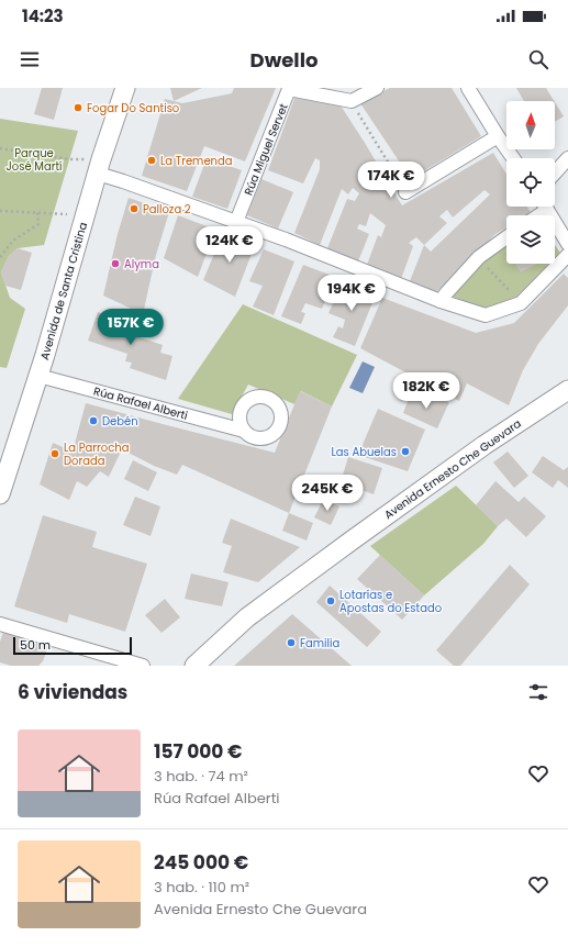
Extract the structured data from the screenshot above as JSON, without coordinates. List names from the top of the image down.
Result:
{
  "streets": {
    "main road": ["Avenida de Santa Cristina", "Avenida Ernesto Che Guevara"],
    "street": ["Rúa Miguel Servet", "Rúa Rafael Alberti"]
  },
  "crossings": [
    ["Avenida de Santa Cristina", "Rúa Rafael Alberti"]
  ],
  "parks": ["Parque José Martí"],
  "places": [
    "Fogar Do Santiso",
    "La Tremenda",
    "Palloza 2",
    "Alyma",
    "Debén",
    "Las Abuelas",
    "La Parrocha Dorada",
    "Lotarías e Apostas do Estado",
    "Familia"
  ],
  "scale_bar": "50 m",
  "north": "top",
  "page": {
    "status": "14:23",
    "header": "Dwello",
    "price": [
      "174K €",
      "124K €",
      "194K €",
      "157K €",
      "182K €",
      "245K €"
    ],
    "scale": "50 m",
    "heading": "6 viviendas",
    "list": [
      {
        "name": "157 000 €",
        "note": "3 hab. · 74 m² · Rúa Rafael Alberti"
      },
      {
        "name": "245 000 €",
        "note": "3 hab. · 110 m² · Avenida Ernesto Che Guevara"
      }
    ]
  }
}
